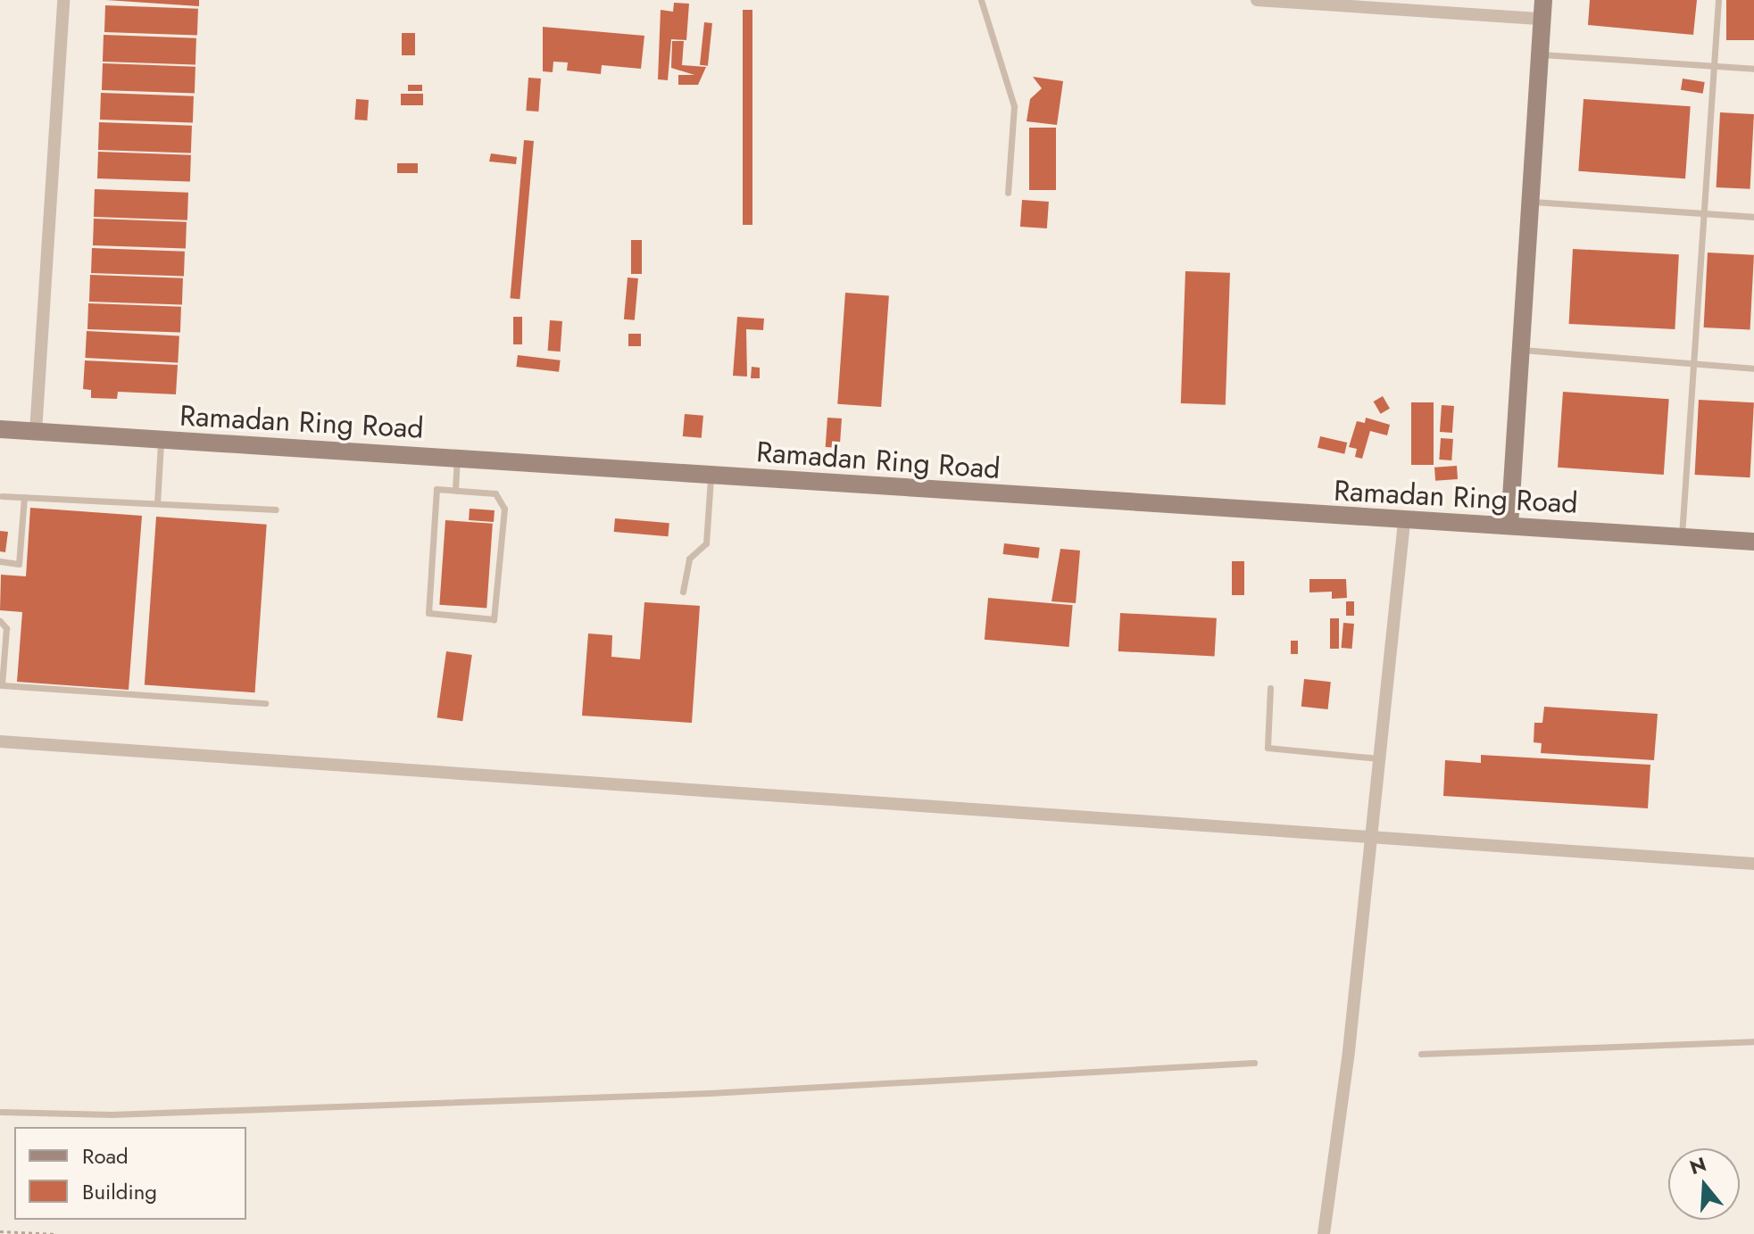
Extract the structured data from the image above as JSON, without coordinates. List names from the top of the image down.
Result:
{
  "streets": {
    "street": ["Ramadan Ring Road"]
  },
  "legend": ["Road", "Building"],
  "north": "top"
}
